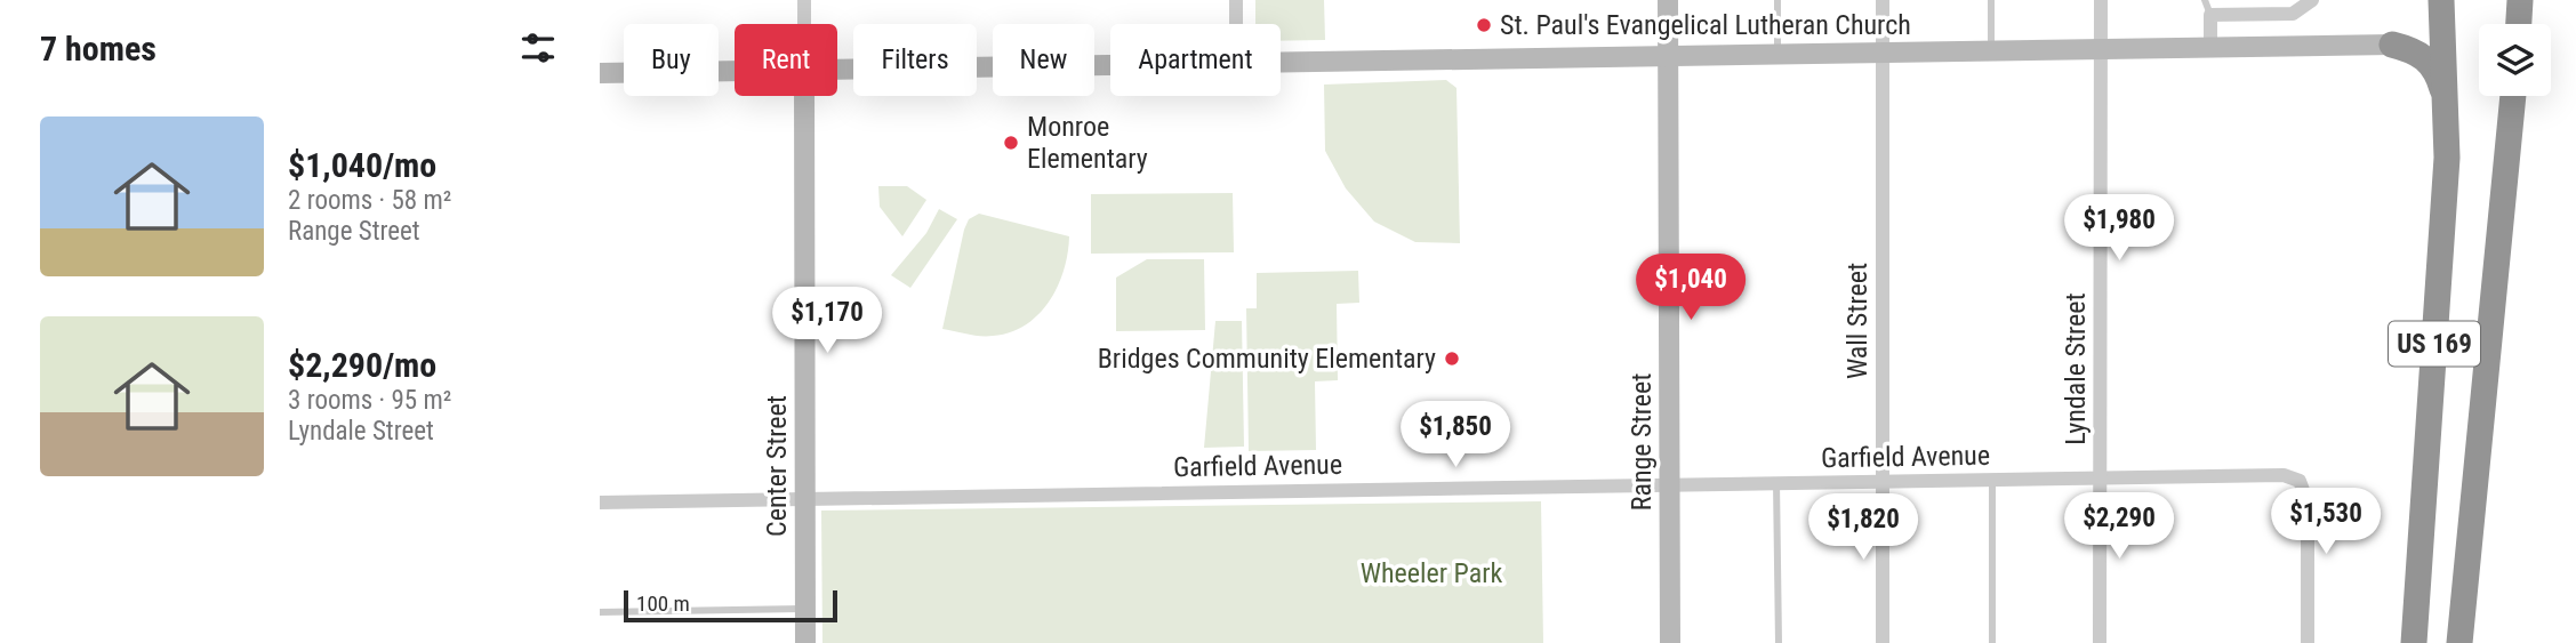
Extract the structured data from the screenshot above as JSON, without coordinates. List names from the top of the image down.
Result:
{
  "streets": {
    "highway": ["US 169"],
    "street": [
      "Wall Street",
      "Lyndale Street",
      "Range Street",
      "Garfield Avenue",
      "Center Street"
    ]
  },
  "crossings": [
    ["Wall Street", "Garfield Avenue"],
    ["Lyndale Street", "Garfield Avenue"],
    ["Range Street", "Garfield Avenue"],
    ["Garfield Avenue", "Center Street"]
  ],
  "parks": ["Wheeler Park"],
  "places": ["St. Paul's Evangelical Lutheran Church", "Monroe Elementary", "Bridges Community Elementary"],
  "scale_bar": "100 m",
  "page": {
    "heading": "7 homes",
    "chip": [
      "Buy",
      "Rent",
      "Filters",
      "New",
      "Apartment"
    ],
    "list": [
      {
        "name": "$1,040/mo",
        "note": "2 rooms · 58 m² · Range Street"
      },
      {
        "name": "$2,290/mo",
        "note": "3 rooms · 95 m² · Lyndale Street"
      }
    ],
    "price": [
      "$1,980",
      "$1,040",
      "$1,170",
      "$1,850",
      "$1,530",
      "$2,290",
      "$1,820"
    ],
    "scale": "100 m"
  }
}
